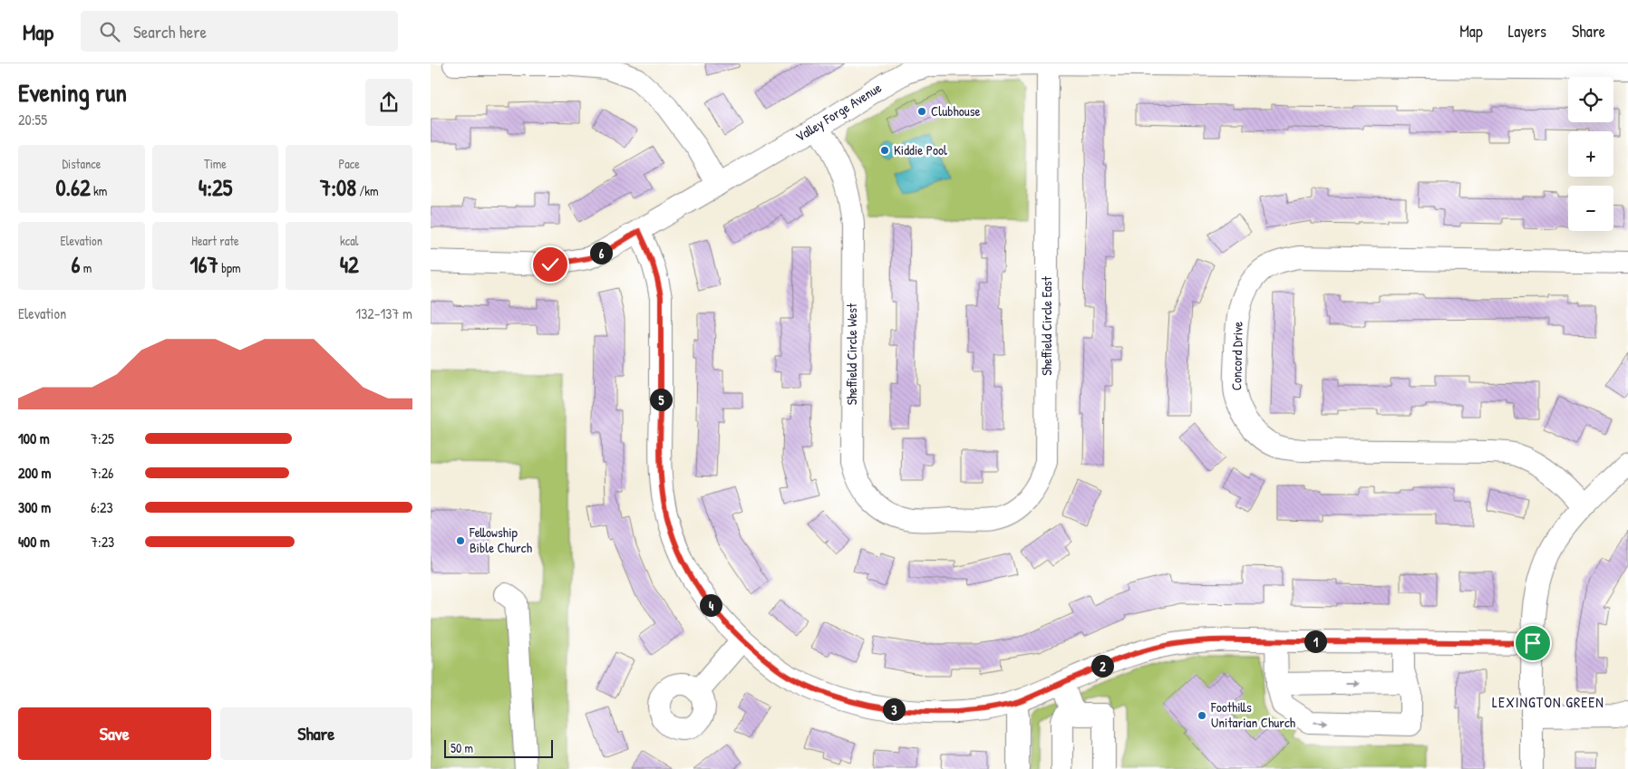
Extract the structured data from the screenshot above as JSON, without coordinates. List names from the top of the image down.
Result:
{
  "streets": {
    "street": [
      "Valley Forge Avenue",
      "Sheffield Circle East",
      "Sheffield Circle West",
      "Concord Drive"
    ]
  },
  "crossings": [
    ["Valley Forge Avenue", "Sheffield Circle East"],
    ["Valley Forge Avenue", "Sheffield Circle West"],
    ["Sheffield Circle East", "Sheffield Circle West"]
  ],
  "districts": ["LEXINGTON GREEN"],
  "places": [
    "Clubhouse",
    "Kiddie Pool",
    "Fellowship Bible Church",
    "Foothills Unitarian Church"
  ],
  "scale_bar": "50 m",
  "page": {
    "header": "Map",
    "search": "Search here",
    "nav": ["Map", "Layers", "Share"],
    "heading": ["Evening run", "20:55"],
    "map_buttons": ["+", "−"],
    "stats": [
      ["Distance", "0.62 km"],
      ["Time", "4:25"],
      ["Pace", "7:08 /km"],
      ["Elevation", "6 m"],
      ["Heart rate", "167 bpm"],
      ["kcal", "42"]
    ],
    "pins": [
      "6",
      "5",
      "4",
      "1",
      "2",
      "3"
    ],
    "chart": ["Elevation", "132–137 m"],
    "list": [
      {
        "name": "100 m",
        "note": "7:25"
      },
      {
        "name": "200 m",
        "note": "7:26"
      },
      {
        "name": "300 m",
        "note": "6:23"
      },
      {
        "name": "400 m",
        "note": "7:23"
      }
    ],
    "buttons": ["Save", "Share"],
    "scale": "50 m"
  }
}
